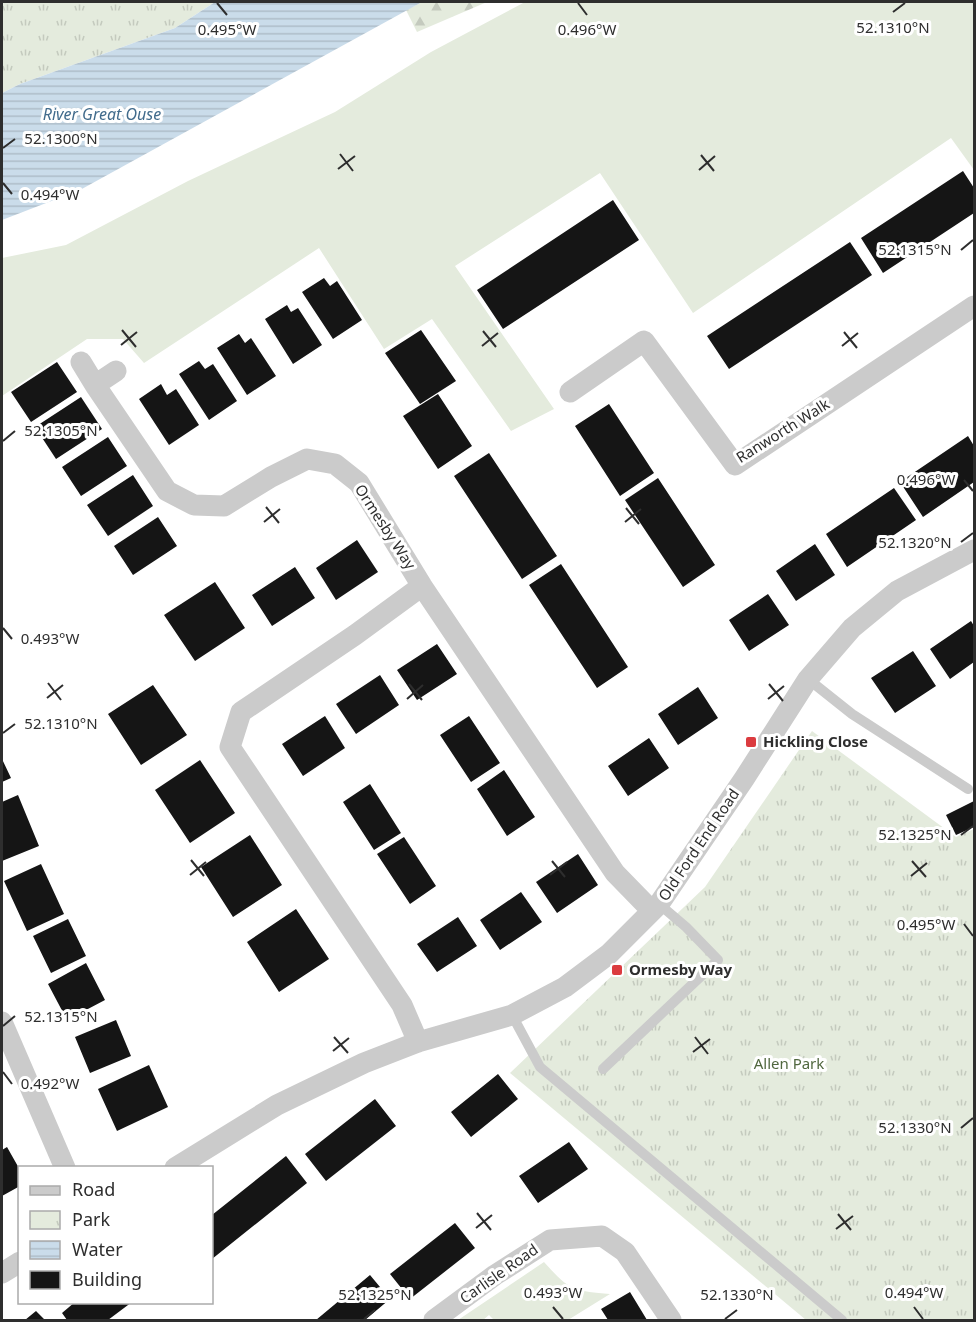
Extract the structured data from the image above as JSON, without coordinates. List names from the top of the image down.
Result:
{
  "streets": {
    "street": [
      "Ranworth Walk",
      "Ormesby Way",
      "Old Ford End Road",
      "Carlisle Road"
    ]
  },
  "crossings": [
    ["Ormesby Way", "Old Ford End Road"]
  ],
  "water": ["River Great Ouse"],
  "parks": ["Allen Park"],
  "places": {
    "transit": ["Hickling Close", "Ormesby Way"]
  },
  "legend": [
    "Road",
    "Park",
    "Water",
    "Building"
  ],
  "coordinates": [
    "52.1310°N",
    "0.496°W",
    "0.495°W",
    "52.1300°N",
    "0.494°W",
    "52.1315°N",
    "52.1305°N",
    "52.1320°N",
    "0.493°W",
    "52.1325°N",
    "0.492°W",
    "52.1330°N"
  ]
}
